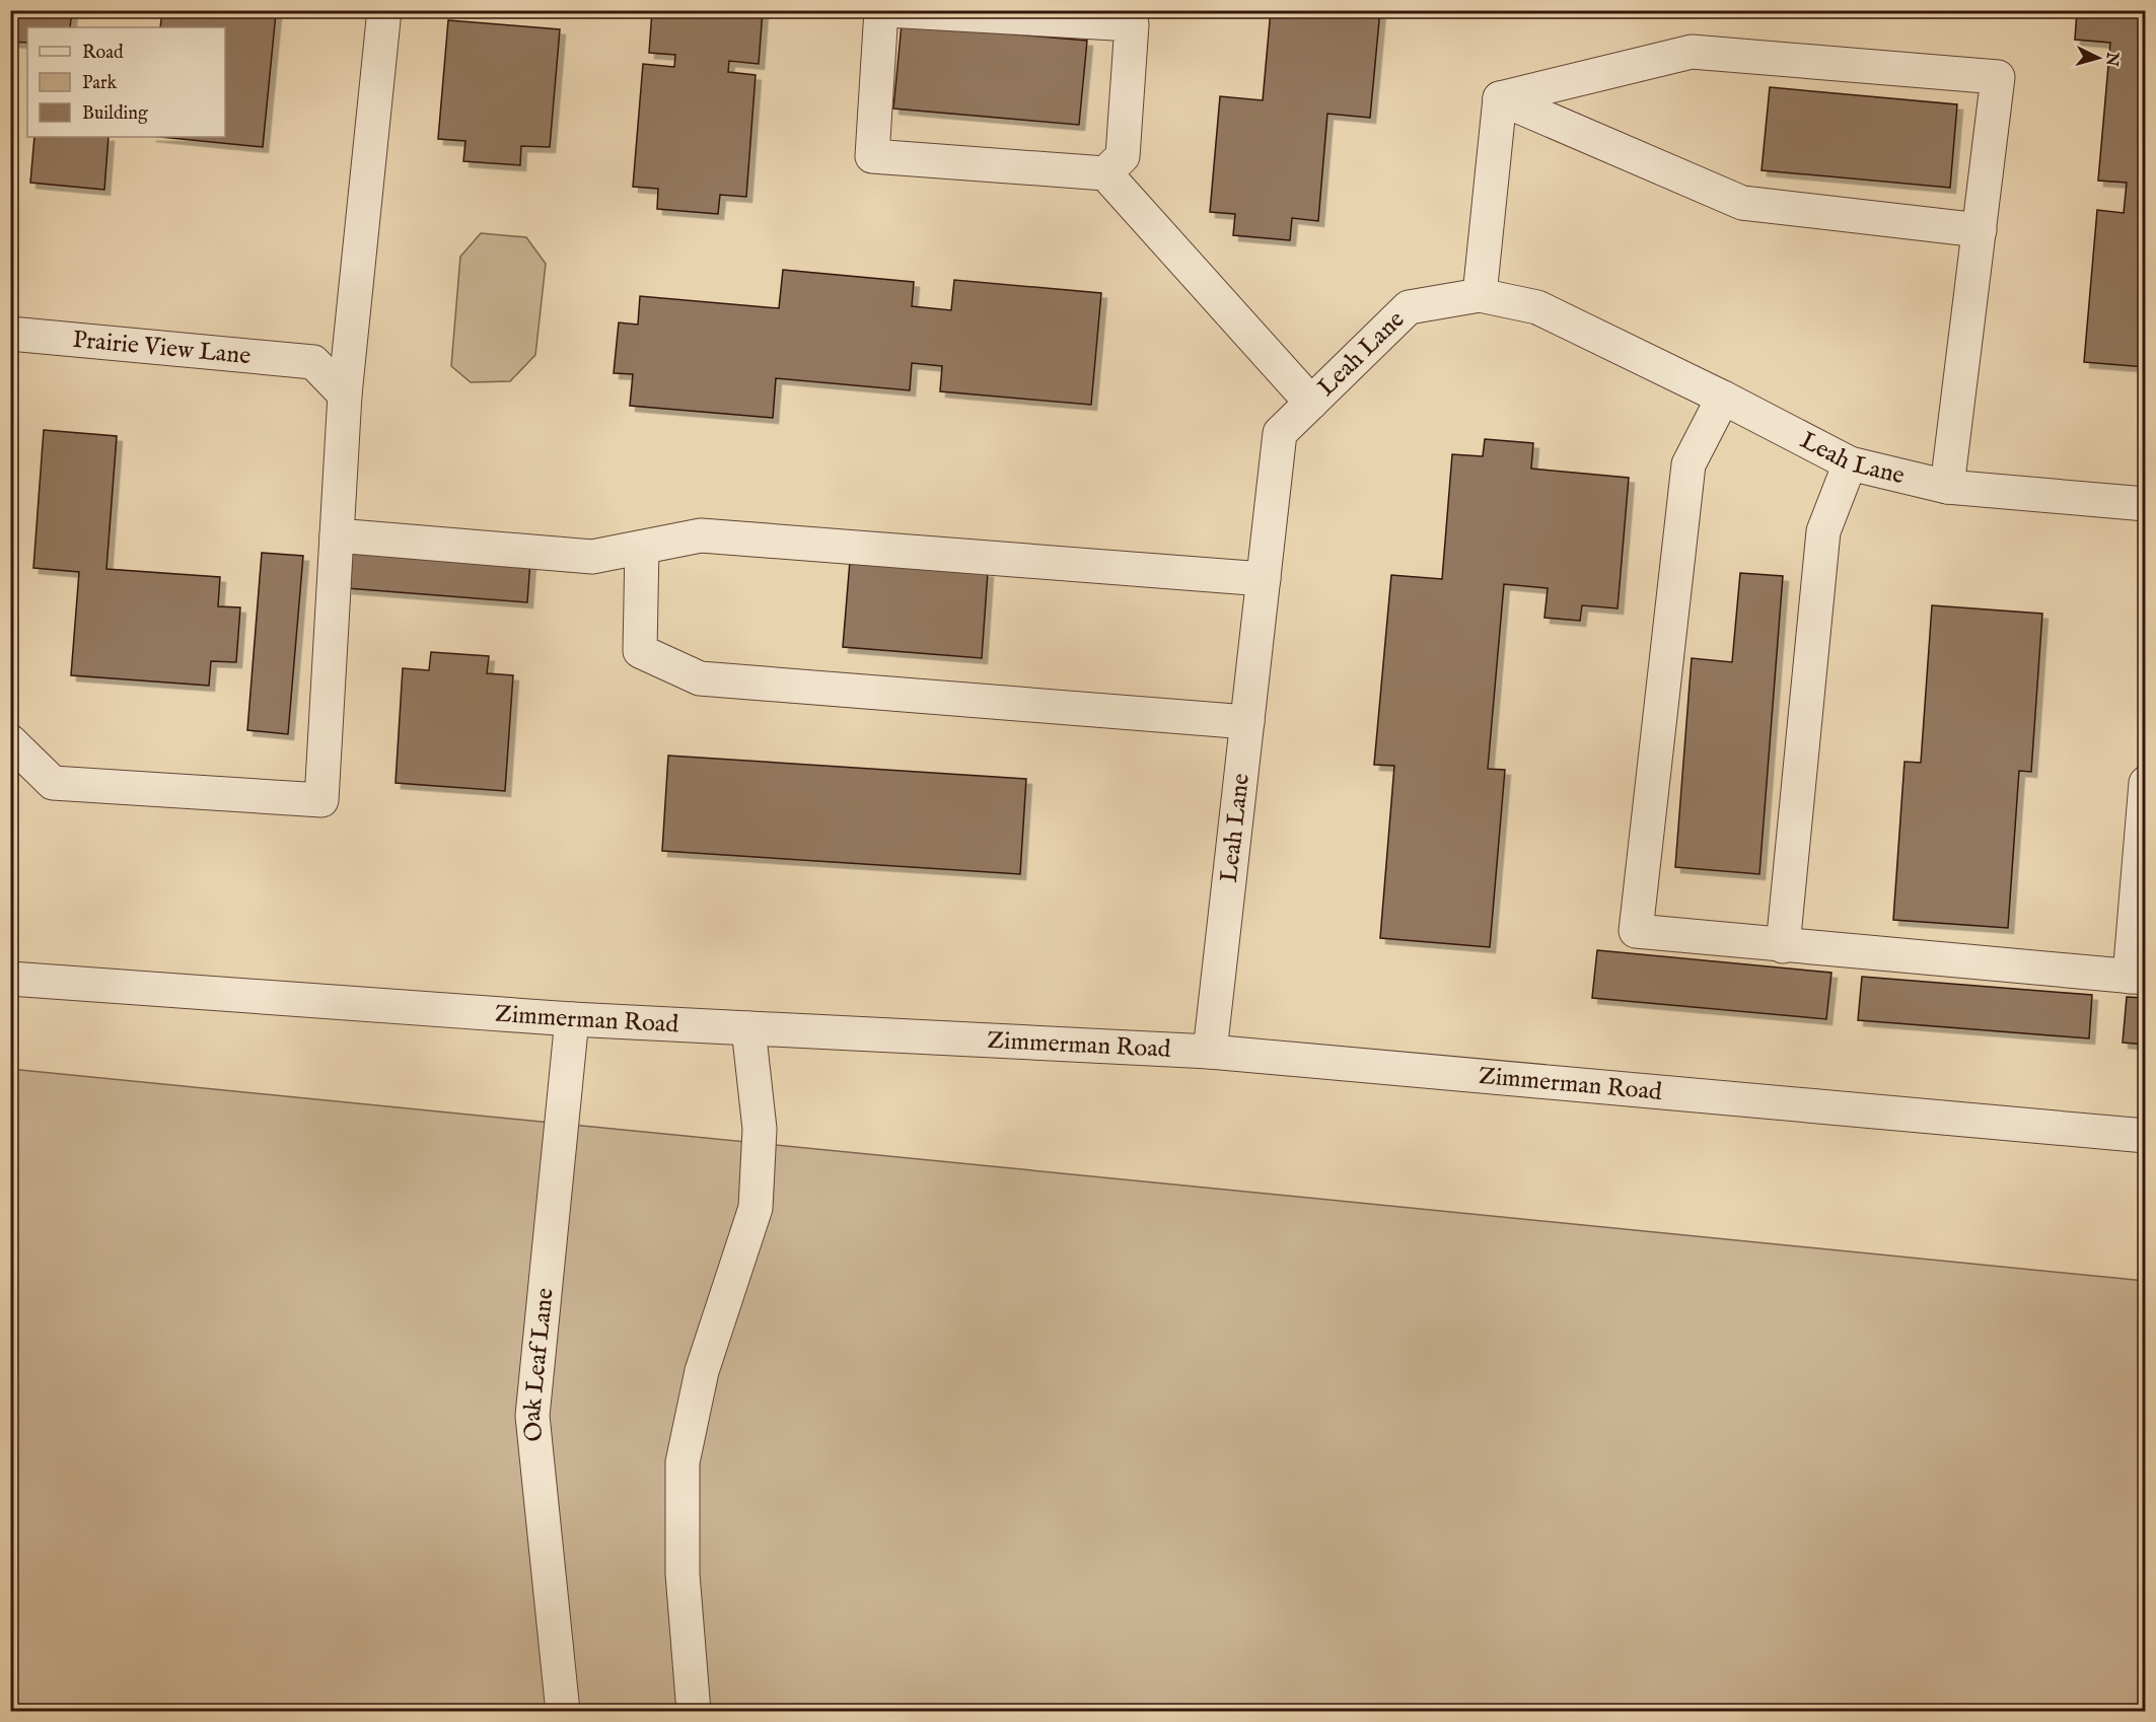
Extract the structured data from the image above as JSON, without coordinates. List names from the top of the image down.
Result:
{
  "streets": {
    "street": [
      "Prairie View Lane",
      "Leah Lane",
      "Zimmerman Road",
      "Oak Leaf Lane"
    ]
  },
  "crossings": [
    ["Leah Lane", "Zimmerman Road"],
    ["Zimmerman Road", "Oak Leaf Lane"]
  ],
  "legend": ["Road", "Park", "Building"],
  "north": "right"
}
